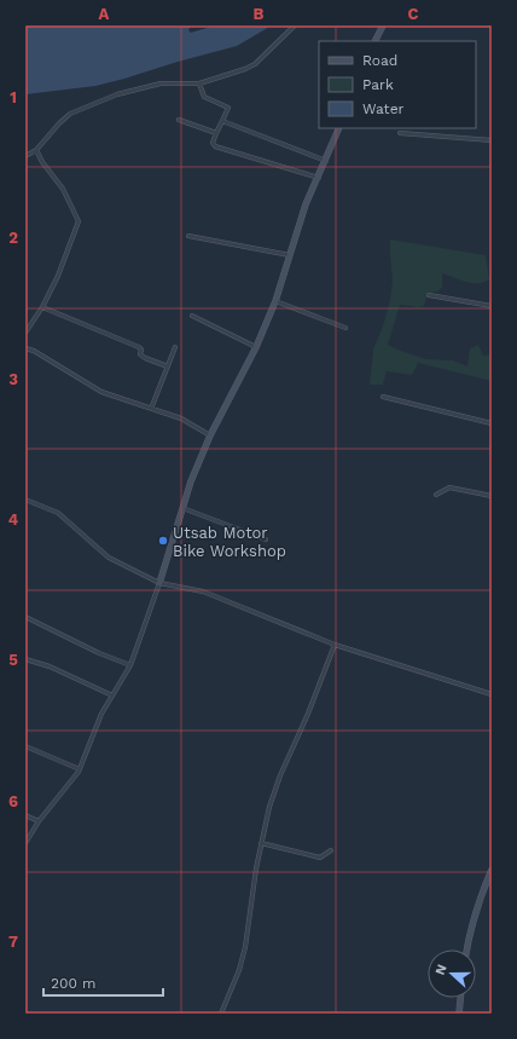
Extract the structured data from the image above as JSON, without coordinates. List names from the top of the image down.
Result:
{
  "places": ["Utsab Motor Bike Workshop"],
  "legend": ["Road", "Park", "Water"],
  "scale_bar": "200 m",
  "north": "left",
  "grid": {
    "columns": ["A", "B", "C"],
    "rows": [
      "1",
      "2",
      "3",
      "4",
      "5",
      "6",
      "7"
    ]
  }
}
